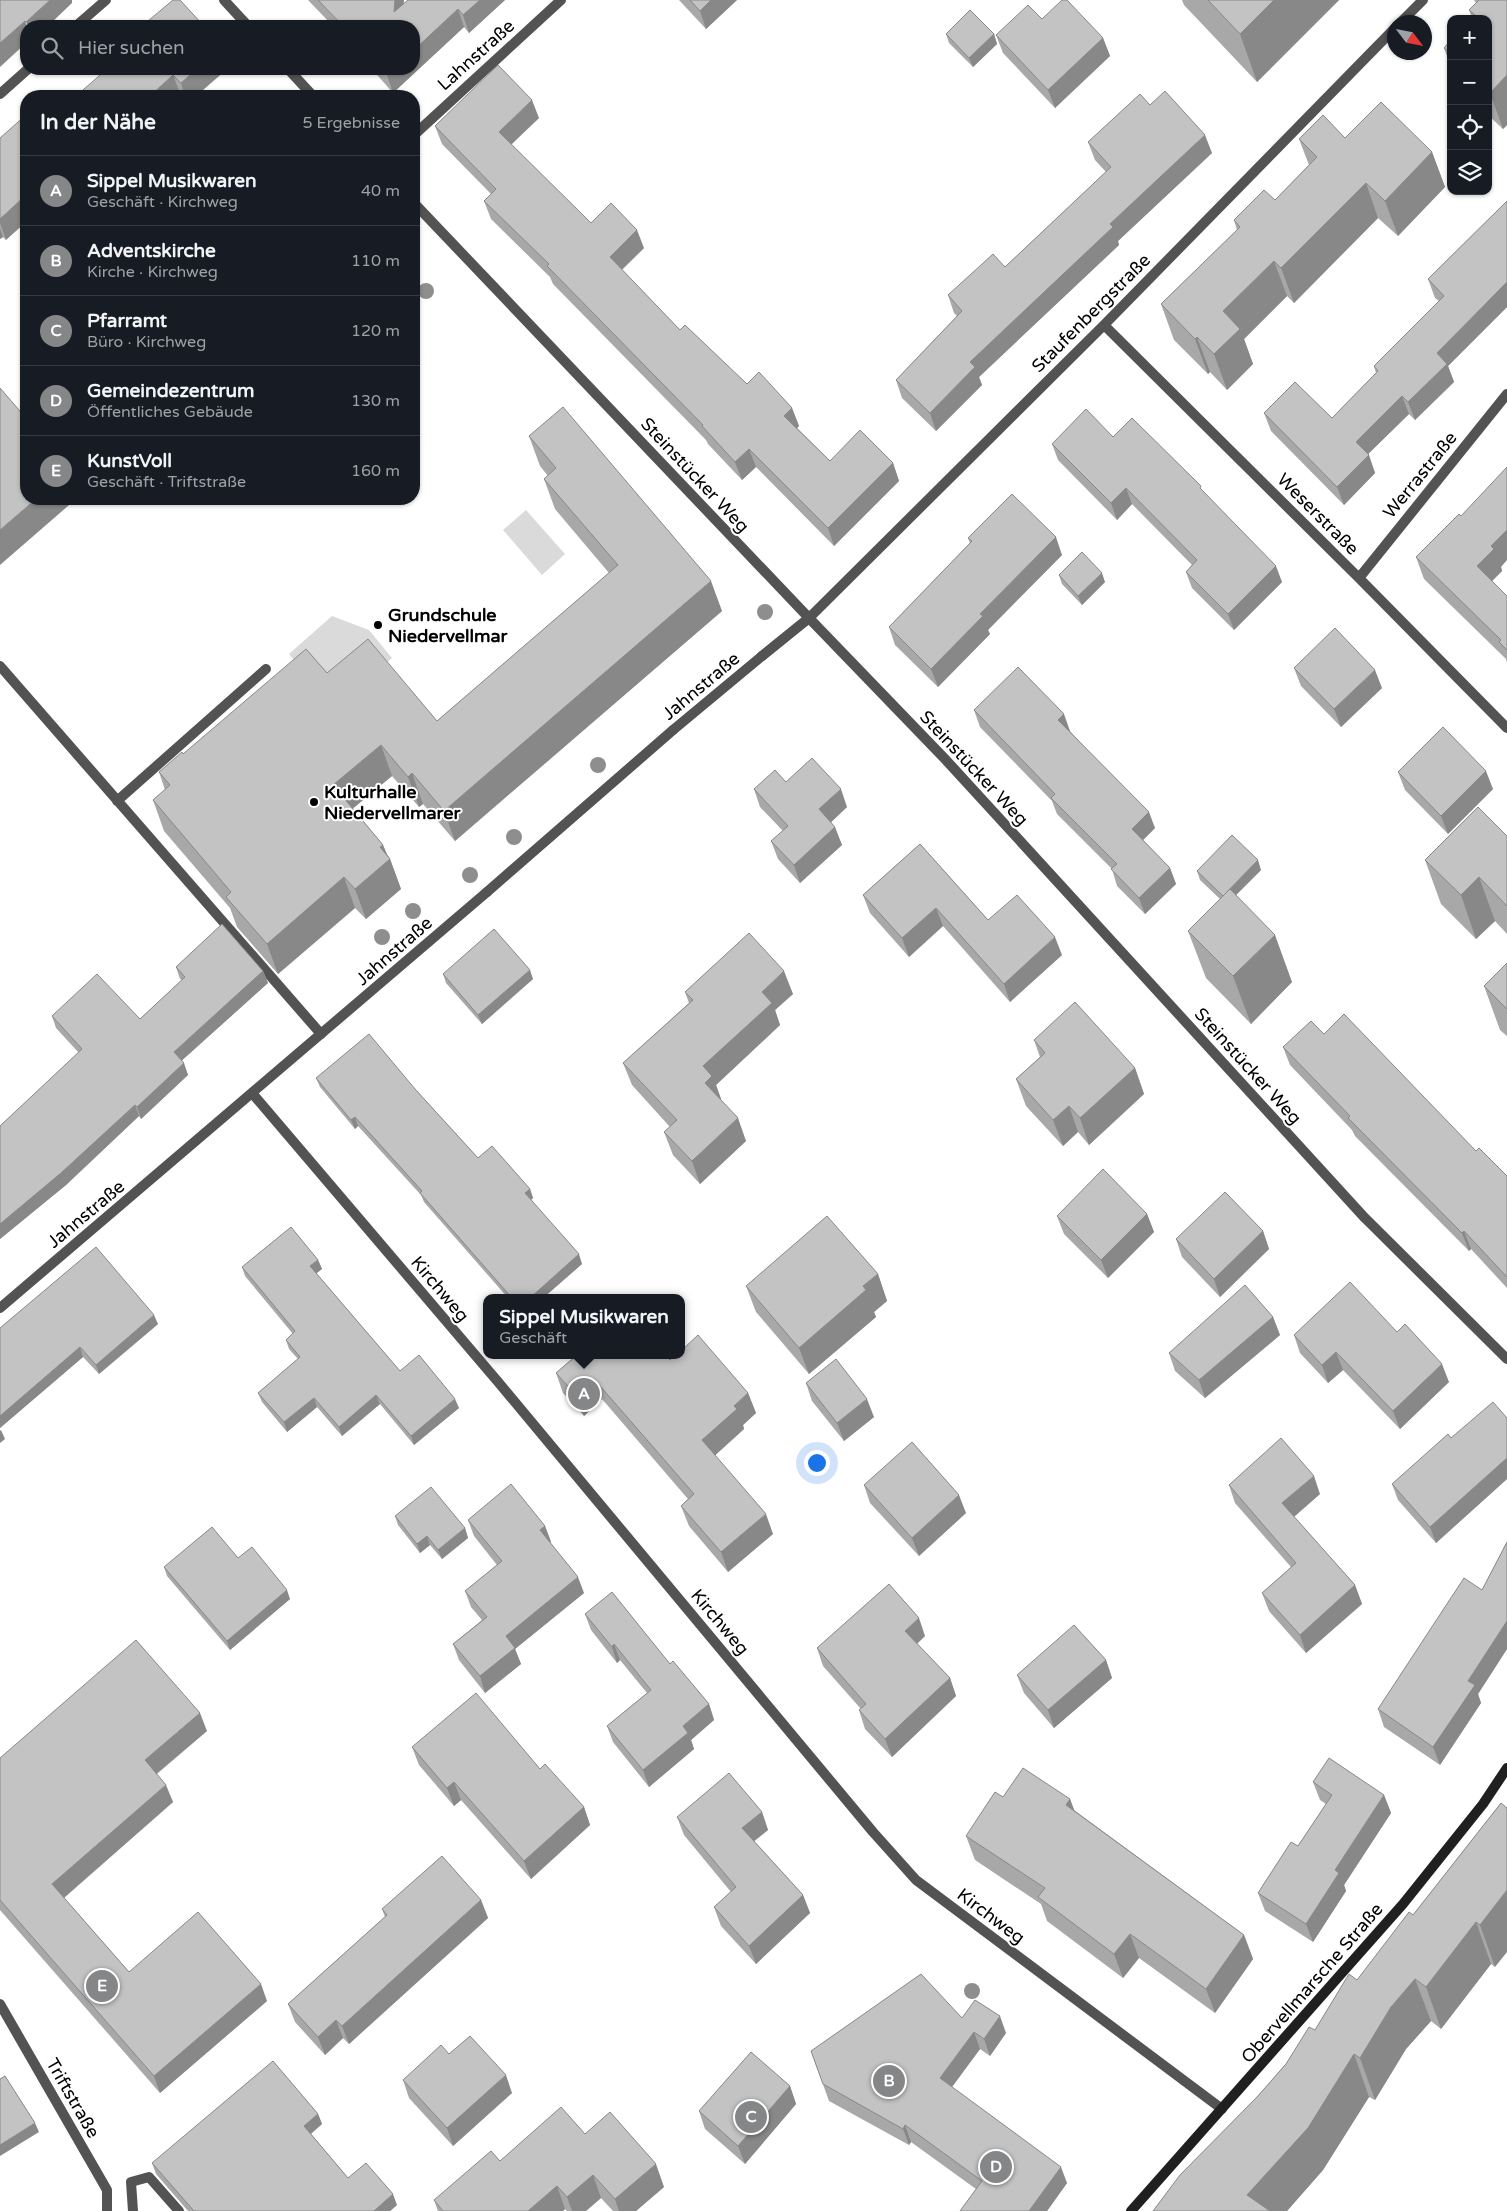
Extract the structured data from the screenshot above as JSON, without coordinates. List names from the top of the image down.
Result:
{
  "streets": {
    "street": [
      "Lahnstraße",
      "Staufenbergstraße",
      "Steinstücker Weg",
      "Werrastraße",
      "Weserstraße",
      "Jahnstraße",
      "Kirchweg",
      "Obervellmarsche Straße",
      "Triftstraße"
    ]
  },
  "crossings": [
    ["Staufenbergstraße", "Steinstücker Weg"],
    ["Staufenbergstraße", "Weserstraße"],
    ["Staufenbergstraße", "Jahnstraße"],
    ["Steinstücker Weg", "Jahnstraße"],
    ["Werrastraße", "Weserstraße"],
    ["Jahnstraße", "Kirchweg"],
    ["Kirchweg", "Obervellmarsche Straße"]
  ],
  "places": ["Grundschule Niedervellmar", "Kulturhalle Niedervellmarer"],
  "north": "bottom right",
  "page": {
    "map_buttons": ["+", "−"],
    "search": "Hier suchen",
    "heading": ["In der Nähe", "5 Ergebnisse"],
    "list": [
      {
        "mark": "A",
        "name": "Sippel Musikwaren",
        "note": "Geschäft · Kirchweg",
        "value": "40 m"
      },
      {
        "mark": "B",
        "name": "Adventskirche",
        "note": "Kirche · Kirchweg",
        "value": "110 m"
      },
      {
        "mark": "C",
        "name": "Pfarramt",
        "note": "Büro · Kirchweg",
        "value": "120 m"
      },
      {
        "mark": "D",
        "name": "Gemeindezentrum",
        "note": "Öffentliches Gebäude",
        "value": "130 m"
      },
      {
        "mark": "E",
        "name": "KunstVoll",
        "note": "Geschäft · Triftstraße",
        "value": "160 m"
      }
    ],
    "popup": ["Sippel Musikwaren", "Geschäft"],
    "pins": [
      "A",
      "E",
      "B",
      "C",
      "D"
    ]
  }
}
